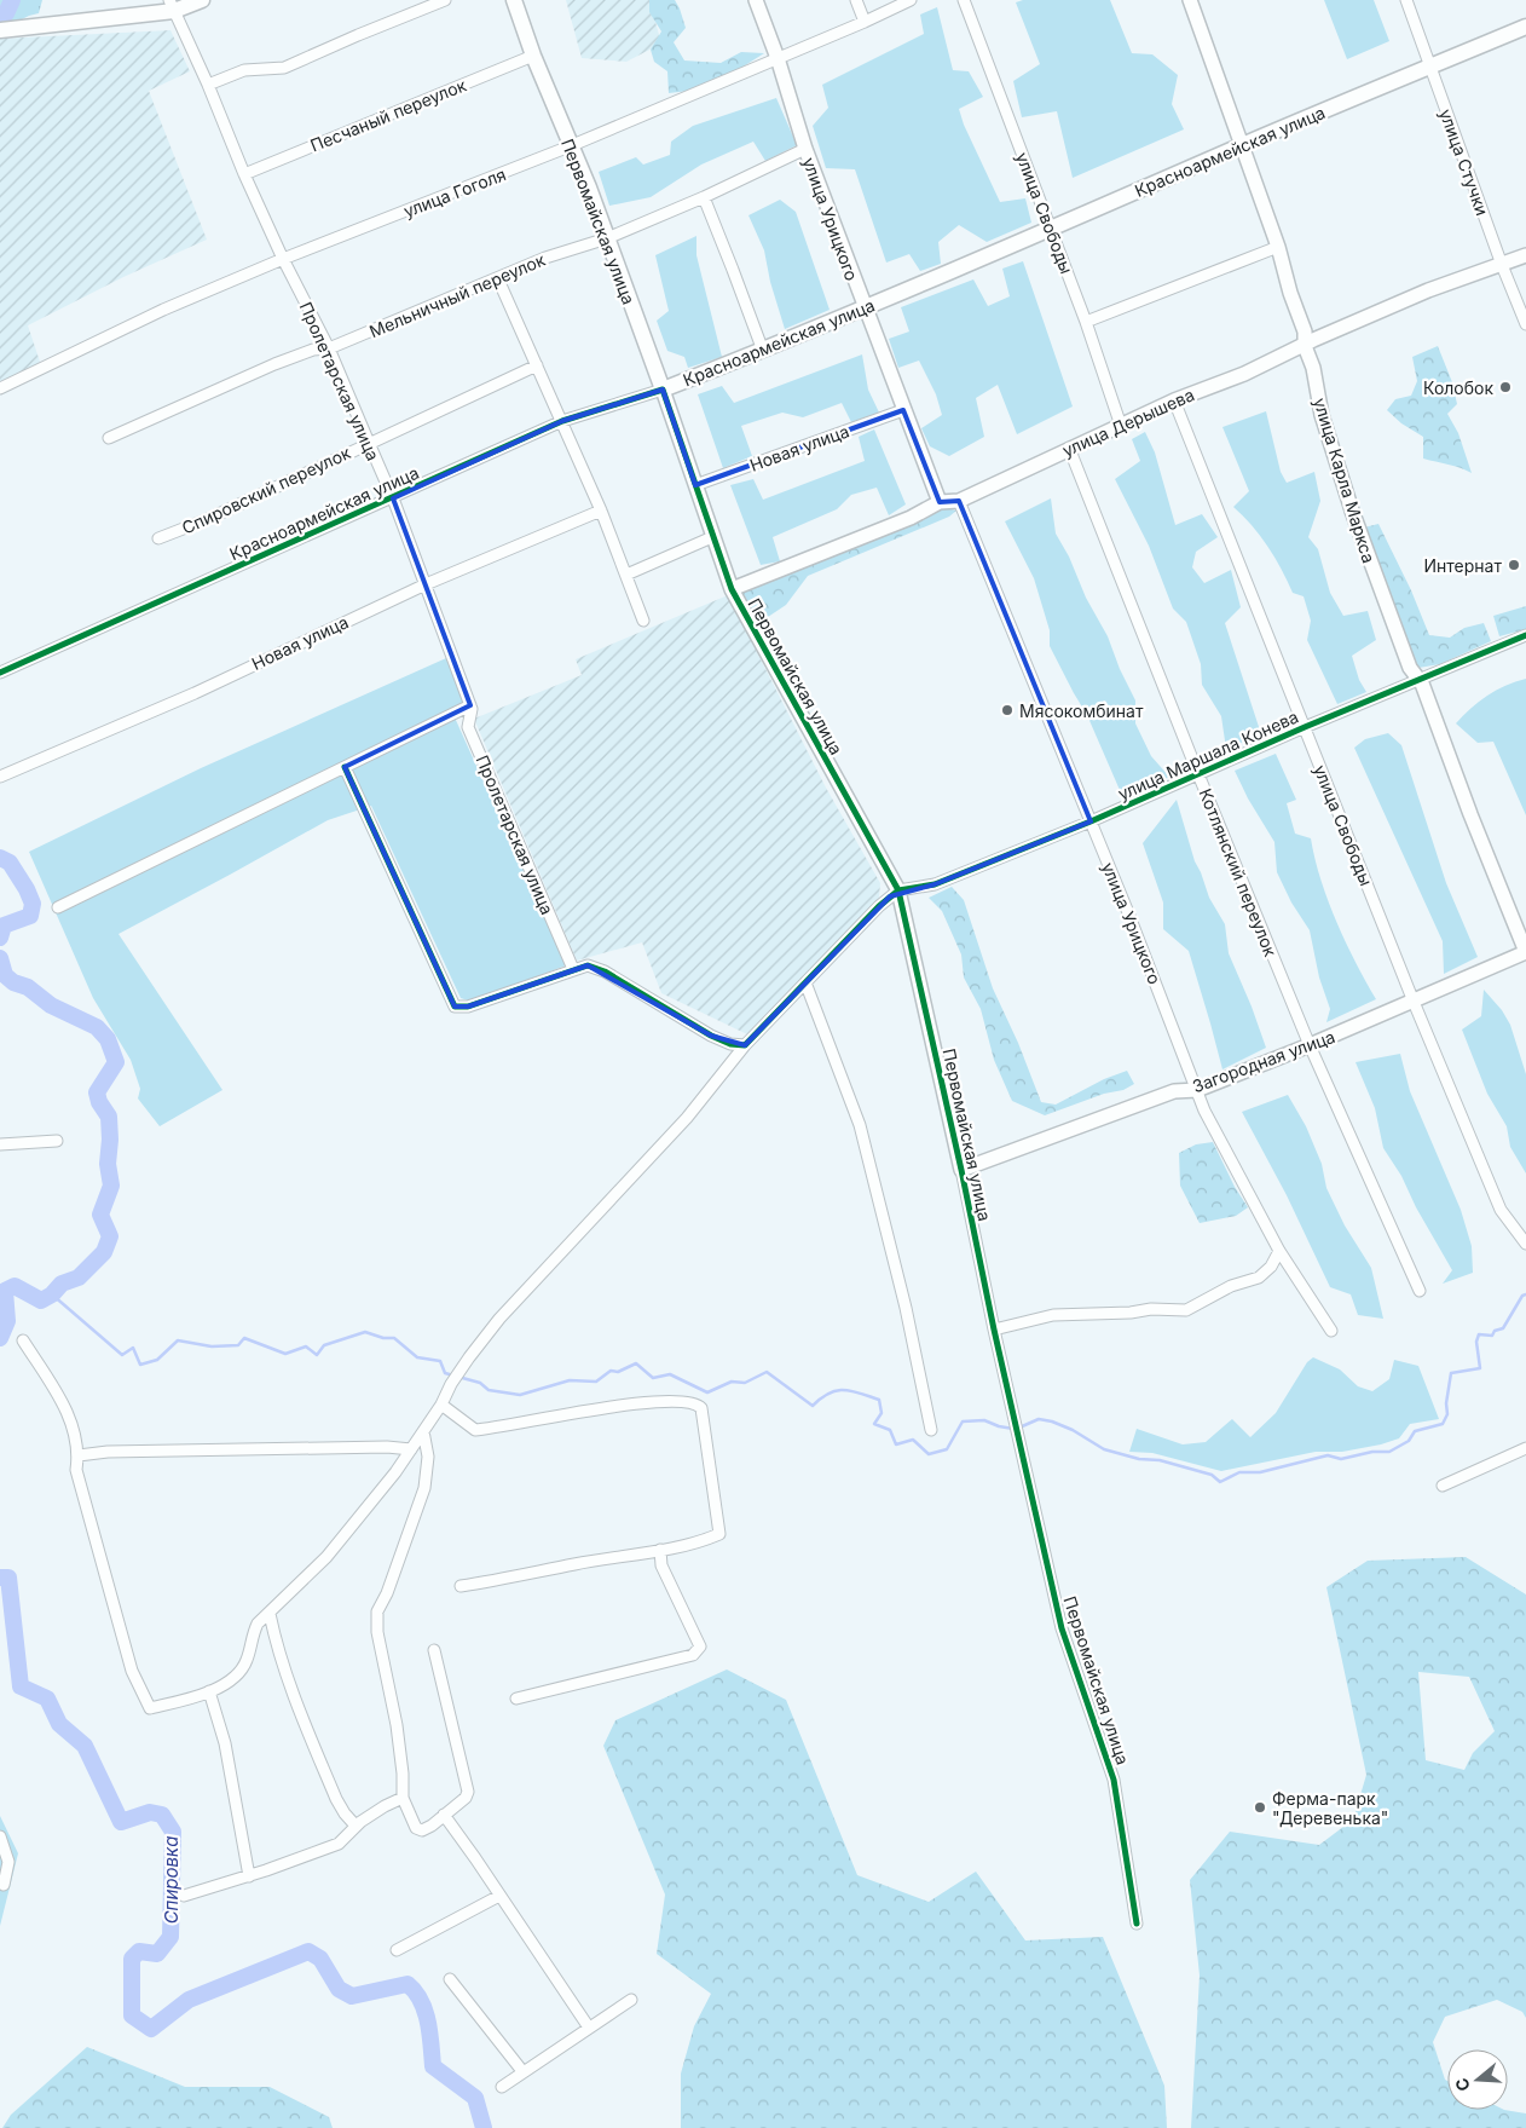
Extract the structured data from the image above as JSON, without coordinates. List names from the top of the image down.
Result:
{
  "streets": {
    "main road": ["Красноармейская улица", "Первомайская улица"],
    "street": [
      "Песчаный переулок",
      "улица Стучки",
      "улица Гоголя",
      "улица Свободы",
      "улица Урицкого",
      "Мельничный переулок",
      "Пролетарская улица",
      "улица Дерышева",
      "Новая улица",
      "улица Карла Маркса",
      "Спировский переулок",
      "улица Маршала Конева",
      "Котлянский переулок",
      "Загородная улица"
    ]
  },
  "crossings": [
    ["Песчаный переулок", "Первомайская улица"],
    ["Песчаный переулок", "Пролетарская улица"],
    ["Красноармейская улица", "улица Стучки"],
    ["Красноармейская улица", "улица Свободы"],
    ["Красноармейская улица", "улица Урицкого"],
    ["Красноармейская улица", "Первомайская улица"],
    ["Красноармейская улица", "Пролетарская улица"],
    ["Красноармейская улица", "улица Карла Маркса"],
    ["улица Стучки", "улица Дерышева"],
    ["улица Гоголя", "улица Урицкого"],
    ["улица Гоголя", "Первомайская улица"],
    ["улица Гоголя", "Пролетарская улица"],
    ["улица Свободы", "улица Дерышева"],
    ["улица Свободы", "улица Маршала Конева"],
    ["улица Свободы", "Загородная улица"],
    ["улица Урицкого", "Мельничный переулок"],
    ["улица Урицкого", "улица Дерышева"],
    ["улица Урицкого", "Новая улица"],
    ["улица Урицкого", "улица Маршала Конева"],
    ["улица Урицкого", "Загородная улица"],
    ["Первомайская улица", "Мельничный переулок"],
    ["Первомайская улица", "улица Дерышева"],
    ["Первомайская улица", "Новая улица"],
    ["Первомайская улица", "улица Маршала Конева"],
    ["Первомайская улица", "Загородная улица"],
    ["Мельничный переулок", "Пролетарская улица"],
    ["Пролетарская улица", "Новая улица"],
    ["Пролетарская улица", "Спировский переулок"],
    ["улица Дерышева", "улица Карла Маркса"],
    ["улица Дерышева", "Котлянский переулок"],
    ["улица Карла Маркса", "улица Маршала Конева"],
    ["улица Карла Маркса", "Загородная улица"],
    ["улица Маршала Конева", "Котлянский переулок"],
    ["Котлянский переулок", "Загородная улица"]
  ],
  "water": ["Спировка"],
  "places": [
    "Колобок",
    "Интернат",
    "Мясокомбинат",
    "Ферма-парк \"Деревенька\""
  ],
  "north": "left"
}
